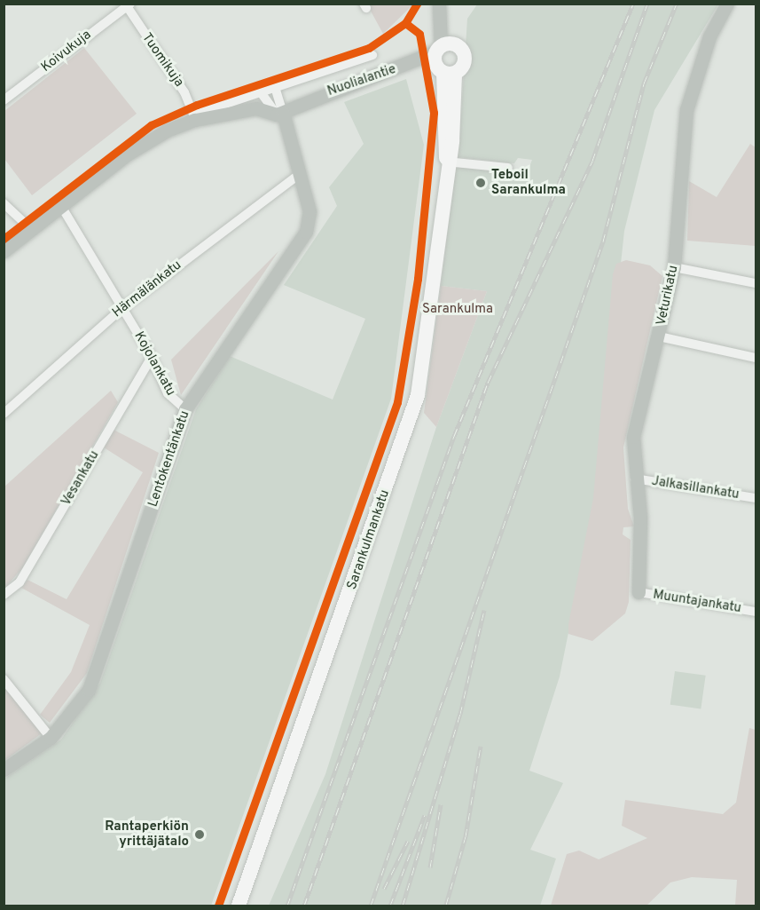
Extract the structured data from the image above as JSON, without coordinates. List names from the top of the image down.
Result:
{
  "streets": {
    "main road": ["Sarankulmankatu"],
    "street": [
      "Koivukuja",
      "Tuomikuja",
      "Nuolialantie",
      "Härmälänkatu",
      "Veturikatu",
      "Kojolankatu",
      "Lentokentänkatu",
      "Vesankatu",
      "Jalkasillankatu",
      "Muuntajankatu"
    ]
  },
  "crossings": [
    ["Koivukuja", "Tuomikuja"],
    ["Nuolialantie", "Lentokentänkatu"],
    ["Nuolialantie", "Sarankulmankatu"],
    ["Härmälänkatu", "Kojolankatu"],
    ["Härmälänkatu", "Lentokentänkatu"],
    ["Veturikatu", "Jalkasillankatu"],
    ["Veturikatu", "Muuntajankatu"],
    ["Kojolankatu", "Lentokentänkatu"],
    ["Kojolankatu", "Vesankatu"]
  ],
  "parks": ["Sarankulma"],
  "places": ["Teboil Sarankulma", "Rantaperkiön yrittäjätalo"]
}
